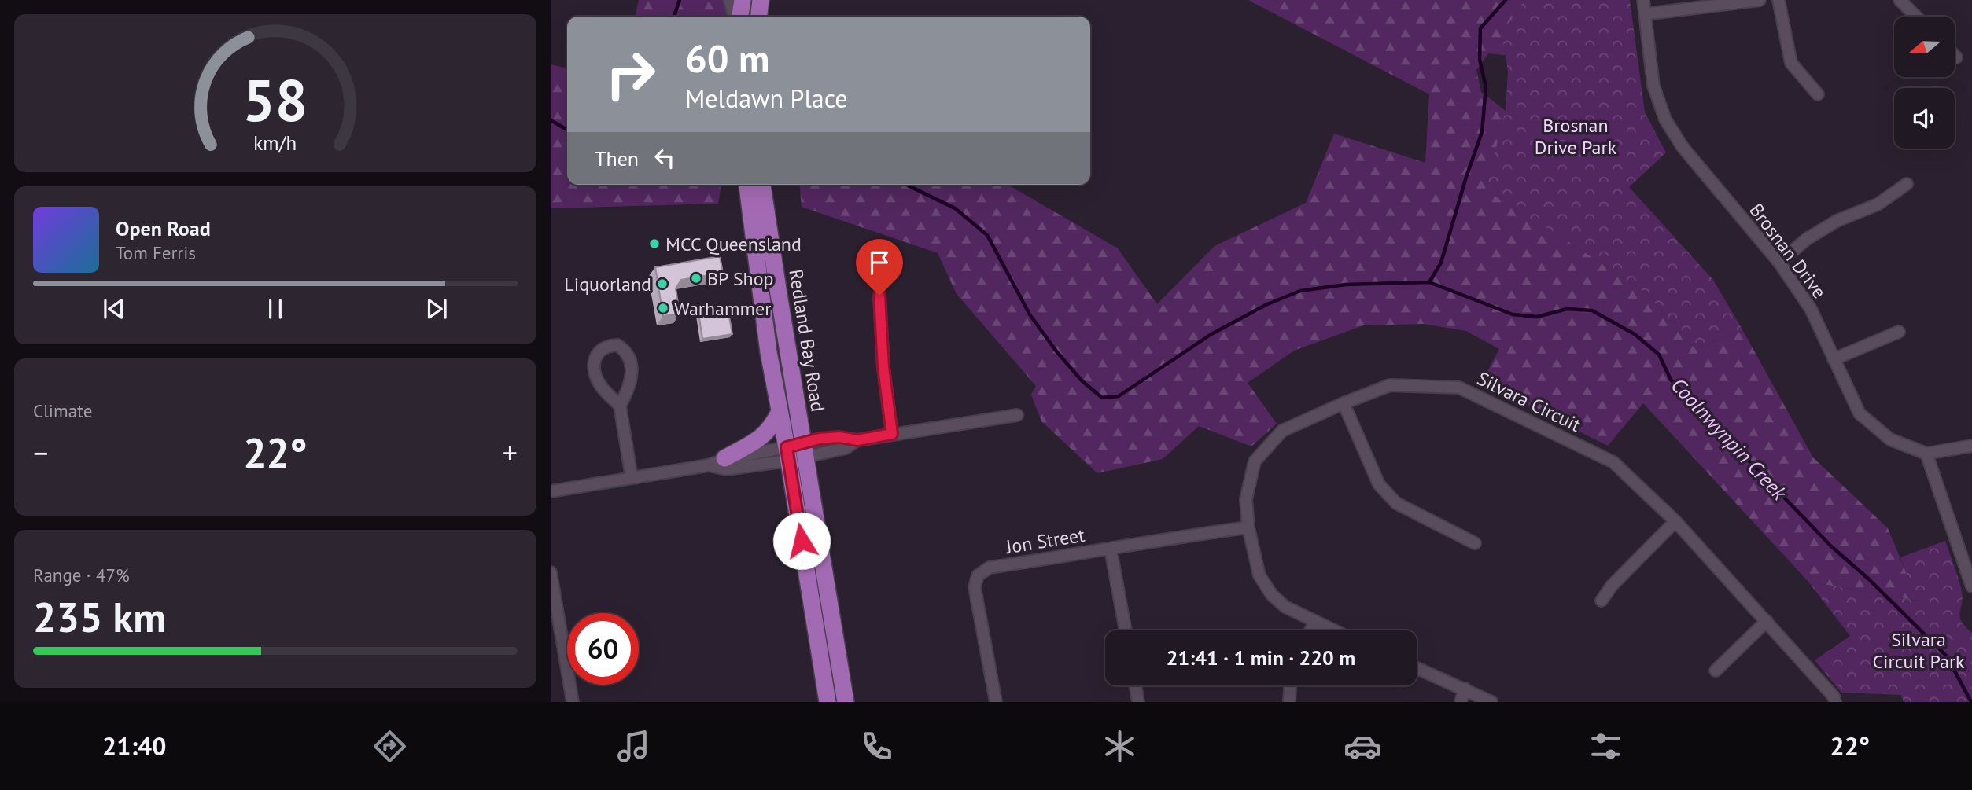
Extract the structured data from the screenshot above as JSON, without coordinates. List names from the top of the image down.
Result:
{
  "streets": {
    "main road": ["Redland Bay Road"],
    "street": ["Brosnan Drive", "Silvara Circuit", "Jon Street"]
  },
  "crossings": [
    ["Silvara Circuit", "Jon Street"]
  ],
  "water": ["Coolnwynpin Creek"],
  "parks": ["Brosnan Drive Park", "Silvara Circuit Park"],
  "places": [
    "MCC Queensland",
    "BP Shop",
    "Liquorland",
    "Warhammer"
  ],
  "north": "left",
  "page": {
    "turn": ["60 m", "Meldawn Place"],
    "then": "Then",
    "song": ["Open Road", "Tom Ferris"],
    "tile": [
      "Climate",
      ["Range · 47%", "235 km"]
    ],
    "heat": ["−", "22°", "+"],
    "limit": "60",
    "trip": "21:41 · 1 min · 220 m",
    "tabs": ["21:40", "22°"],
    "gauge": ["58", "km/h"]
  }
}
